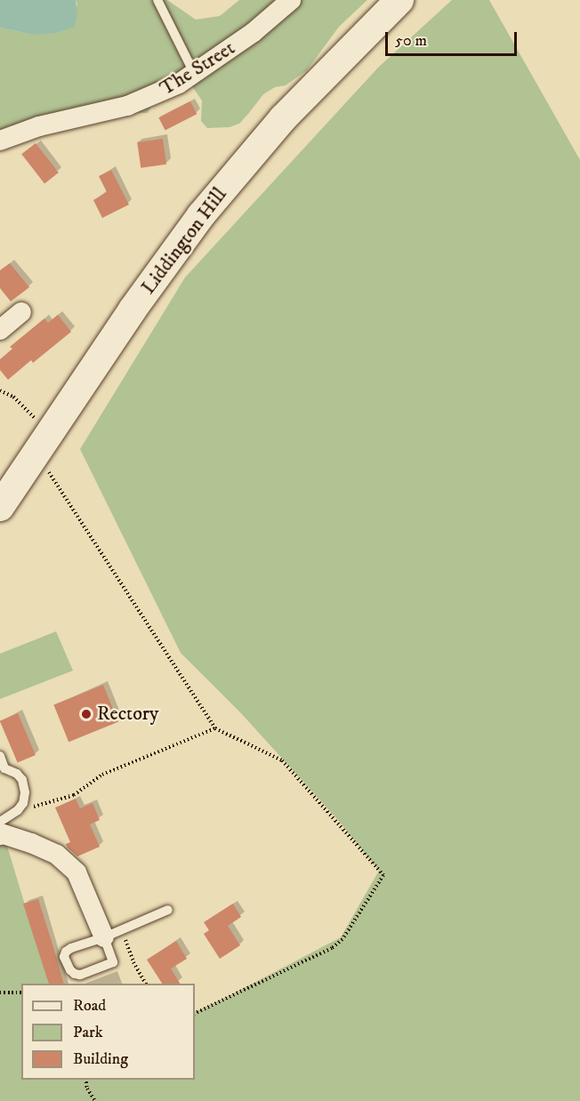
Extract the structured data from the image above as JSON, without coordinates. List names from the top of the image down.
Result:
{
  "streets": {
    "main road": ["Liddington Hill"],
    "street": ["The Street"]
  },
  "places": ["Rectory"],
  "legend": ["Road", "Park", "Building"],
  "scale_bar": "50 m"
}
